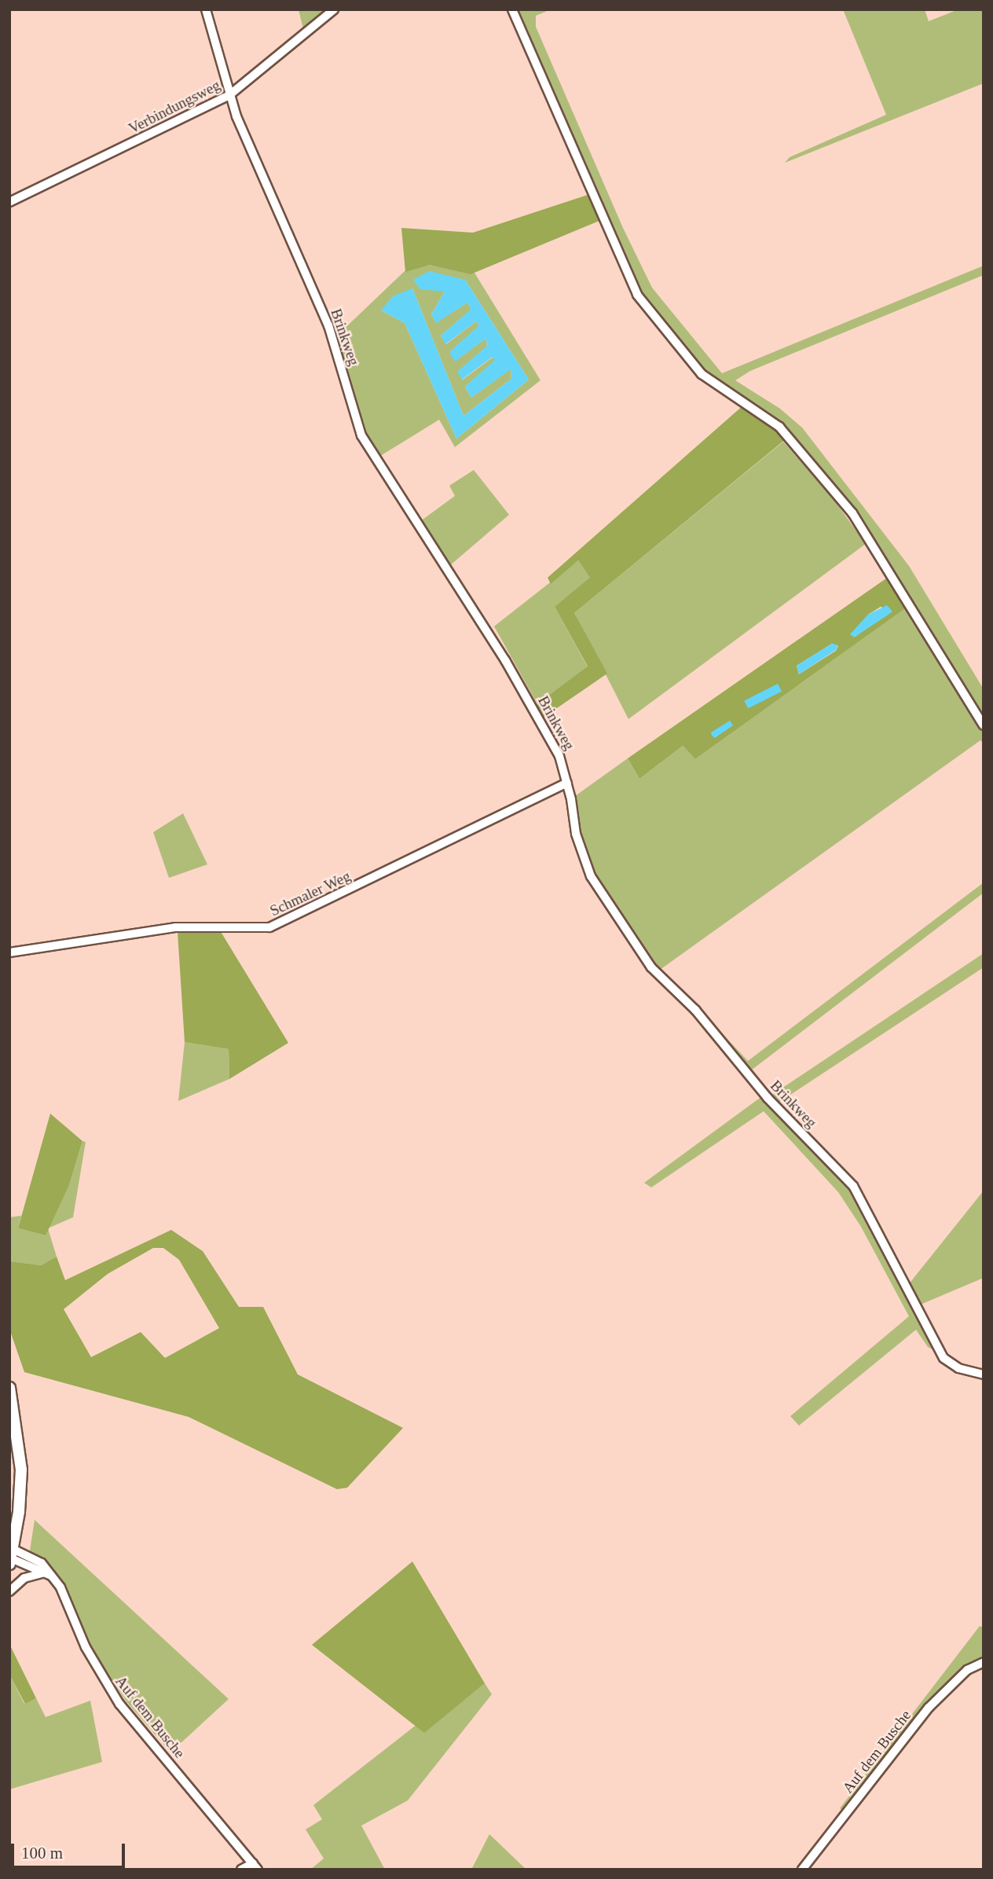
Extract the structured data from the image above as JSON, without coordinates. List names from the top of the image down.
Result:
{
  "streets": {
    "street": [
      "Verbindungsweg",
      "Brinkweg",
      "Schmaler Weg",
      "Auf dem Busche"
    ]
  },
  "crossings": [
    ["Verbindungsweg", "Brinkweg"],
    ["Brinkweg", "Schmaler Weg"]
  ],
  "scale_bar": "100 m"
}
